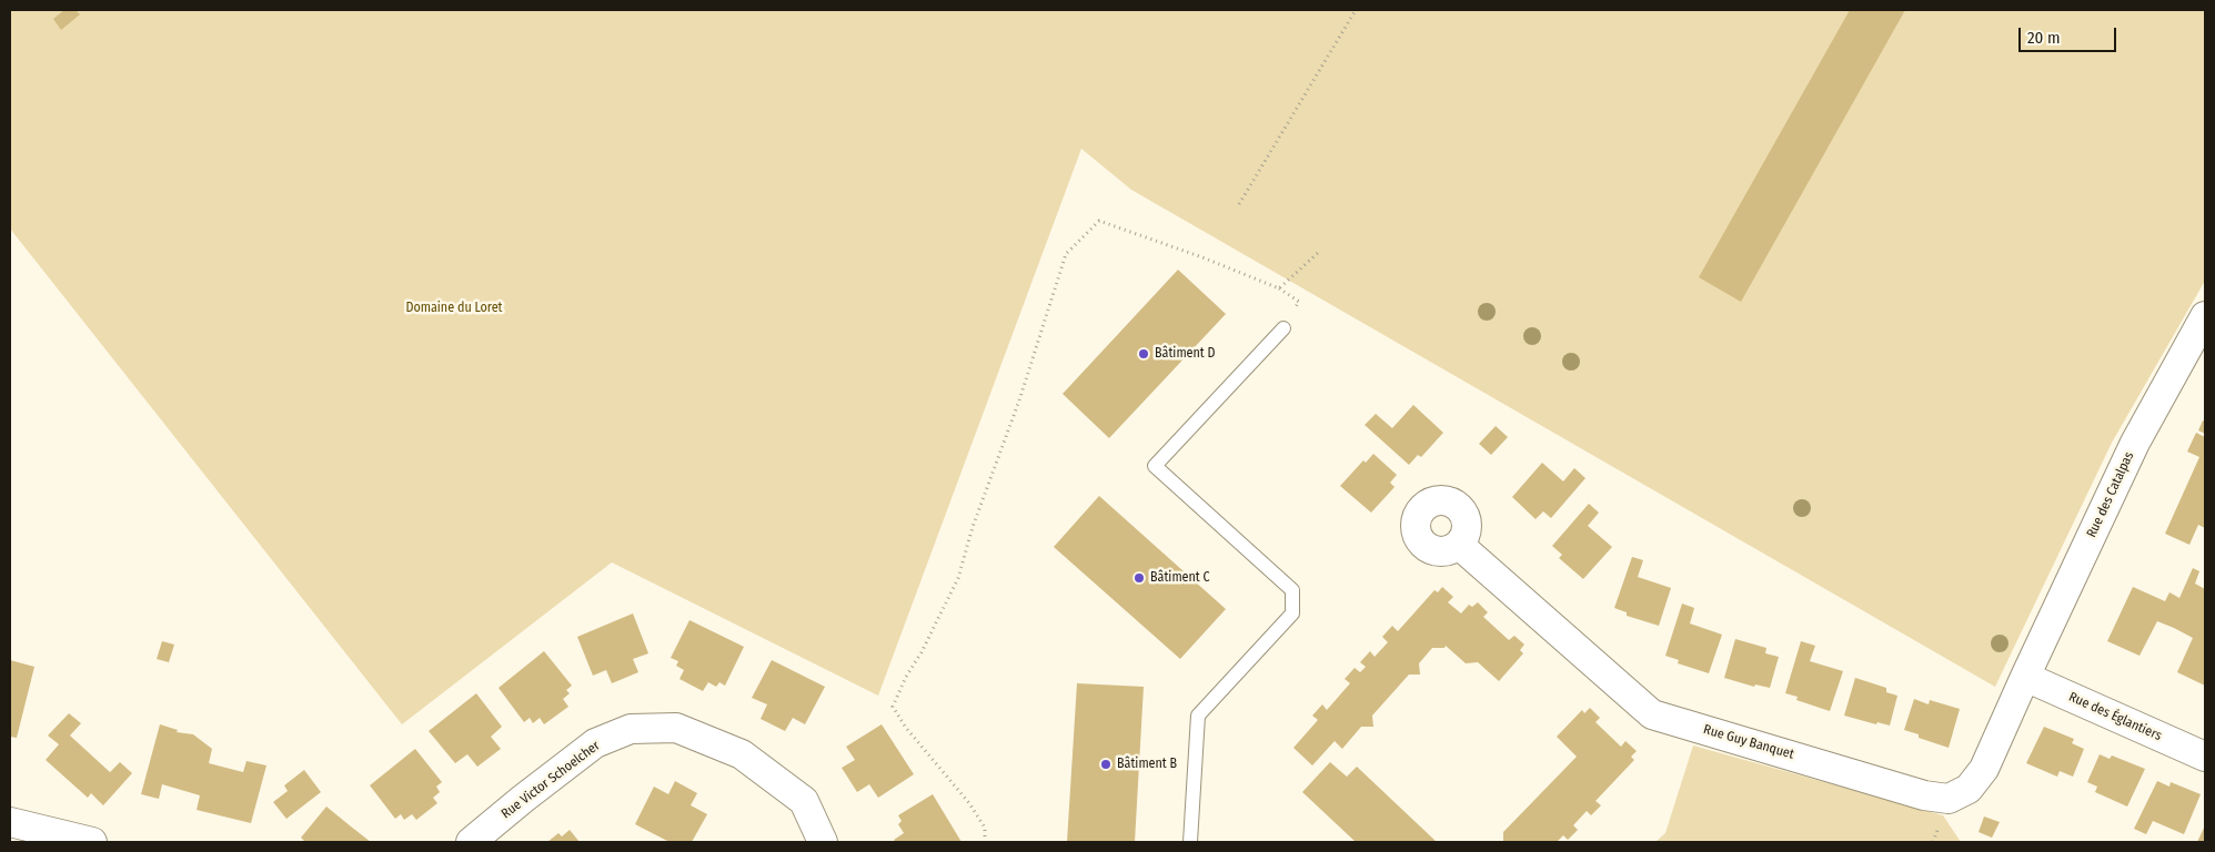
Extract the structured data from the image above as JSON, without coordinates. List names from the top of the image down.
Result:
{
  "streets": {
    "street": [
      "Rue des Catalpas",
      "Rue des Églantiers",
      "Rue Guy Banquet",
      "Rue Victor Schoelcher"
    ]
  },
  "crossings": [
    ["Rue des Catalpas", "Rue des Églantiers"],
    ["Rue des Catalpas", "Rue Guy Banquet"],
    ["Rue des Églantiers", "Rue Guy Banquet"]
  ],
  "parks": ["Domaine du Loret"],
  "places": ["Bâtiment D", "Bâtiment C", "Bâtiment B"],
  "scale_bar": "20 m"
}
